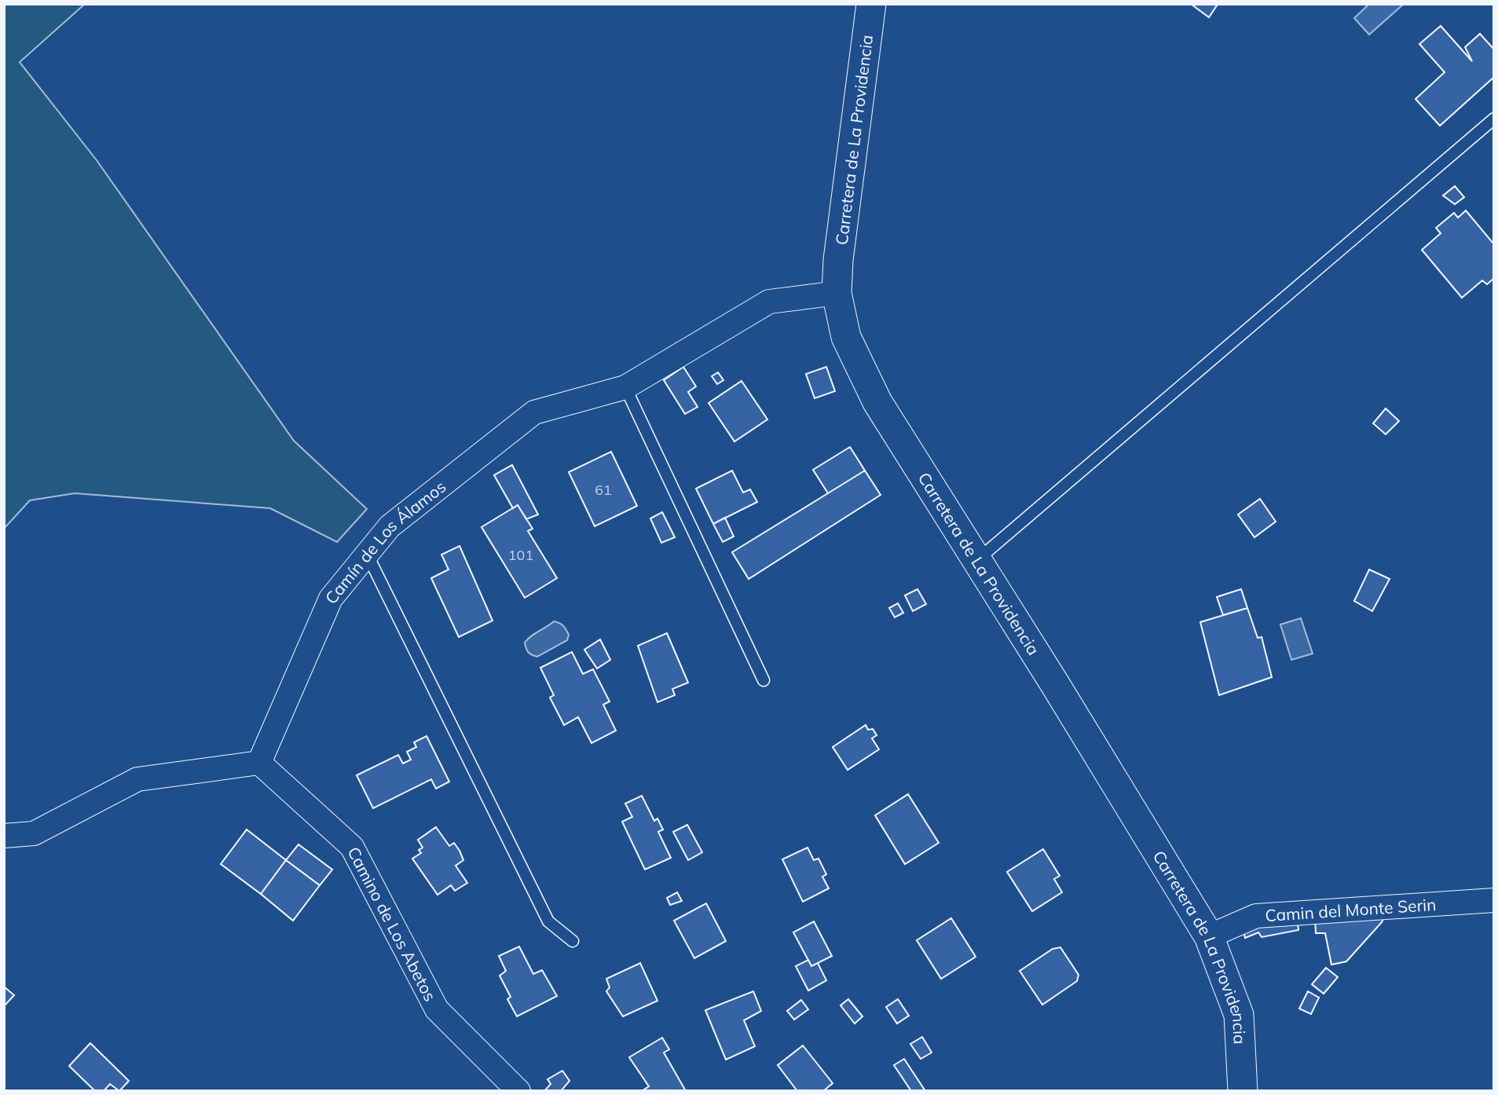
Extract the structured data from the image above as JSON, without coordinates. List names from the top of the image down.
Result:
{
  "streets": {
    "street": [
      "Carretera de La Providencia",
      "Camín de Los Álamos",
      "Camin del Monte Serin",
      "Camino de Los Abetos"
    ]
  },
  "crossings": [
    ["Carretera de La Providencia", "Camín de Los Álamos"],
    ["Carretera de La Providencia", "Camin del Monte Serin"],
    ["Camín de Los Álamos", "Camino de Los Abetos"]
  ],
  "house_numbers": ["61", "101"]
}
